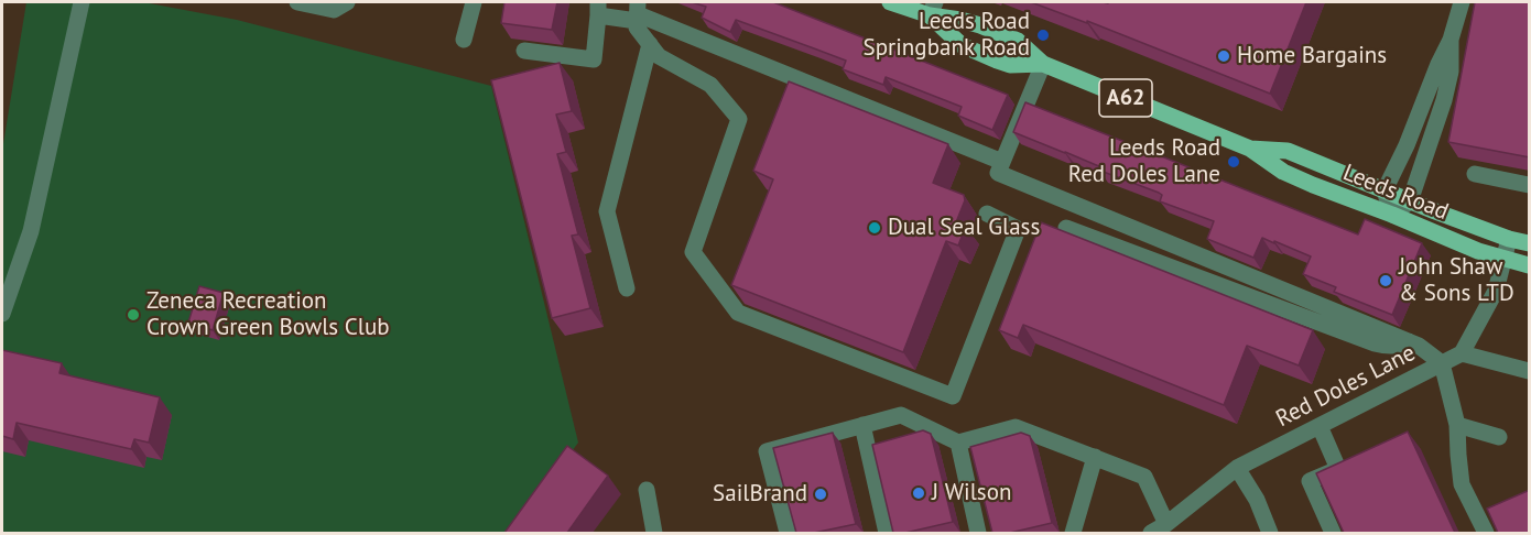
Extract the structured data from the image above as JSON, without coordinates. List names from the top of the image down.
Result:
{
  "streets": {
    "main road": ["A62", "Leeds Road"],
    "street": ["Red Doles Lane"]
  },
  "places": [
    "Leeds Road Springbank Road",
    "Home Bargains",
    "Leeds Road Red Doles Lane",
    "Dual Seal Glass",
    "John Shaw & Sons LTD",
    "Zeneca Recreation Crown Green Bowls Club",
    "J Wilson",
    "SailBrand"
  ]
}
